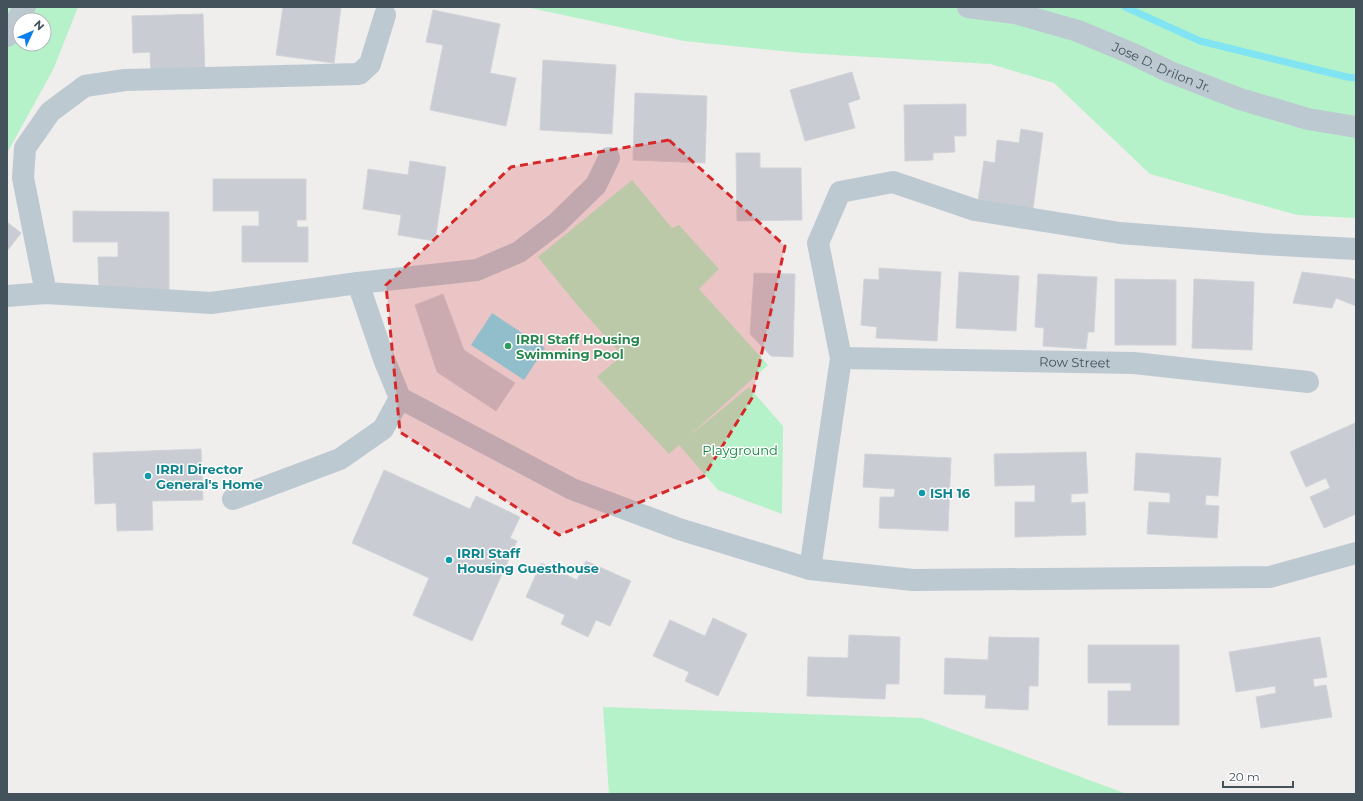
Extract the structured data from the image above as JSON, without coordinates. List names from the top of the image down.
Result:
{
  "streets": {
    "street": ["Jose D. Drilon Jr.", "Row Street"]
  },
  "parks": ["Playground"],
  "places": [
    "IRRI Staff Housing Swimming Pool",
    "IRRI Director General's Home",
    "ISH 16",
    "IRRI Staff Housing Guesthouse"
  ],
  "scale_bar": "20 m",
  "north": "top right"
}
